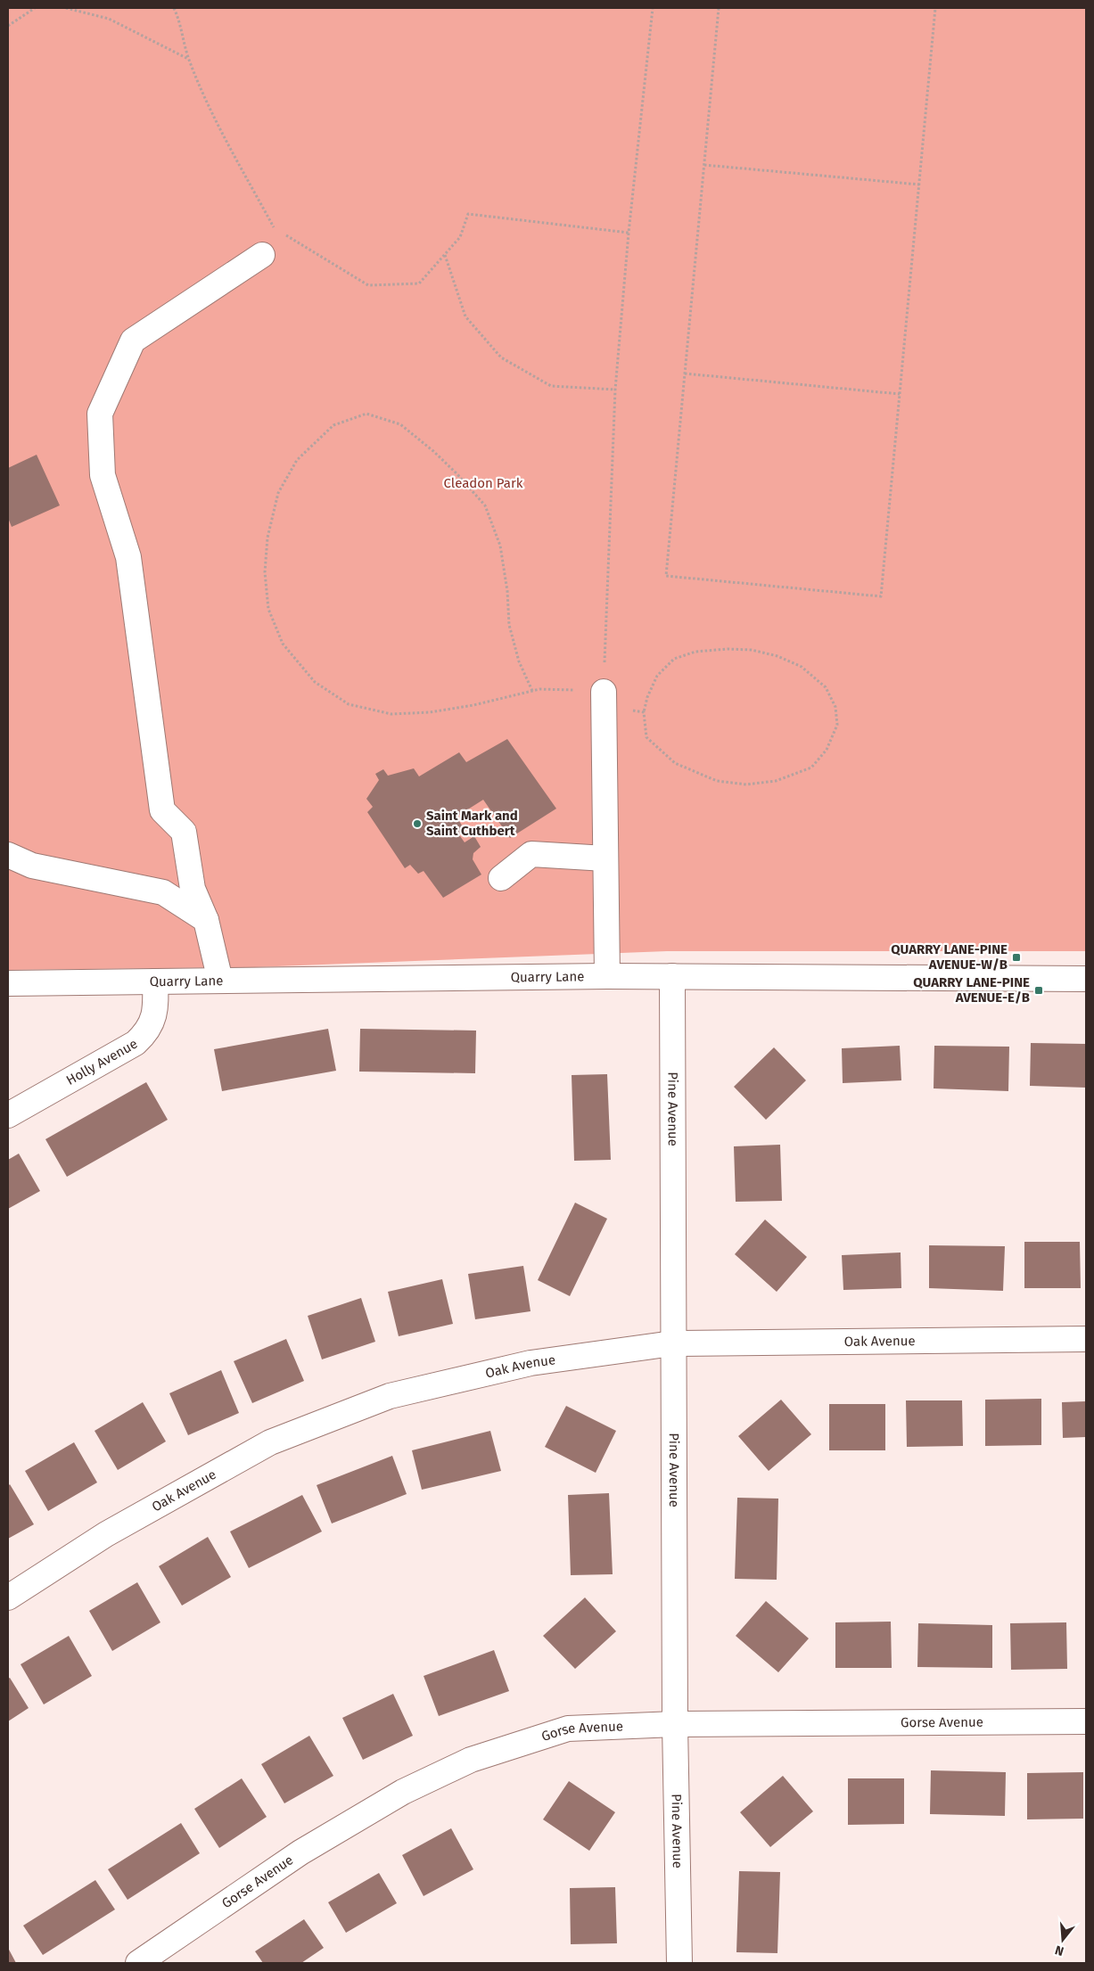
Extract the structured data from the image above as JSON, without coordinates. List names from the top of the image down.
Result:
{
  "streets": {
    "street": [
      "Quarry Lane",
      "Holly Avenue",
      "Pine Avenue",
      "Oak Avenue",
      "Gorse Avenue"
    ]
  },
  "crossings": [
    ["Quarry Lane", "Holly Avenue"],
    ["Quarry Lane", "Pine Avenue"],
    ["Pine Avenue", "Oak Avenue"],
    ["Pine Avenue", "Gorse Avenue"]
  ],
  "parks": ["Cleadon Park"],
  "places": {
    "other": ["Saint Mark and Saint Cuthbert"],
    "transit": ["QUARRY LANE-PINE AVENUE-W/B", "QUARRY LANE-PINE AVENUE-E/B"]
  },
  "north": "bottom"
}
